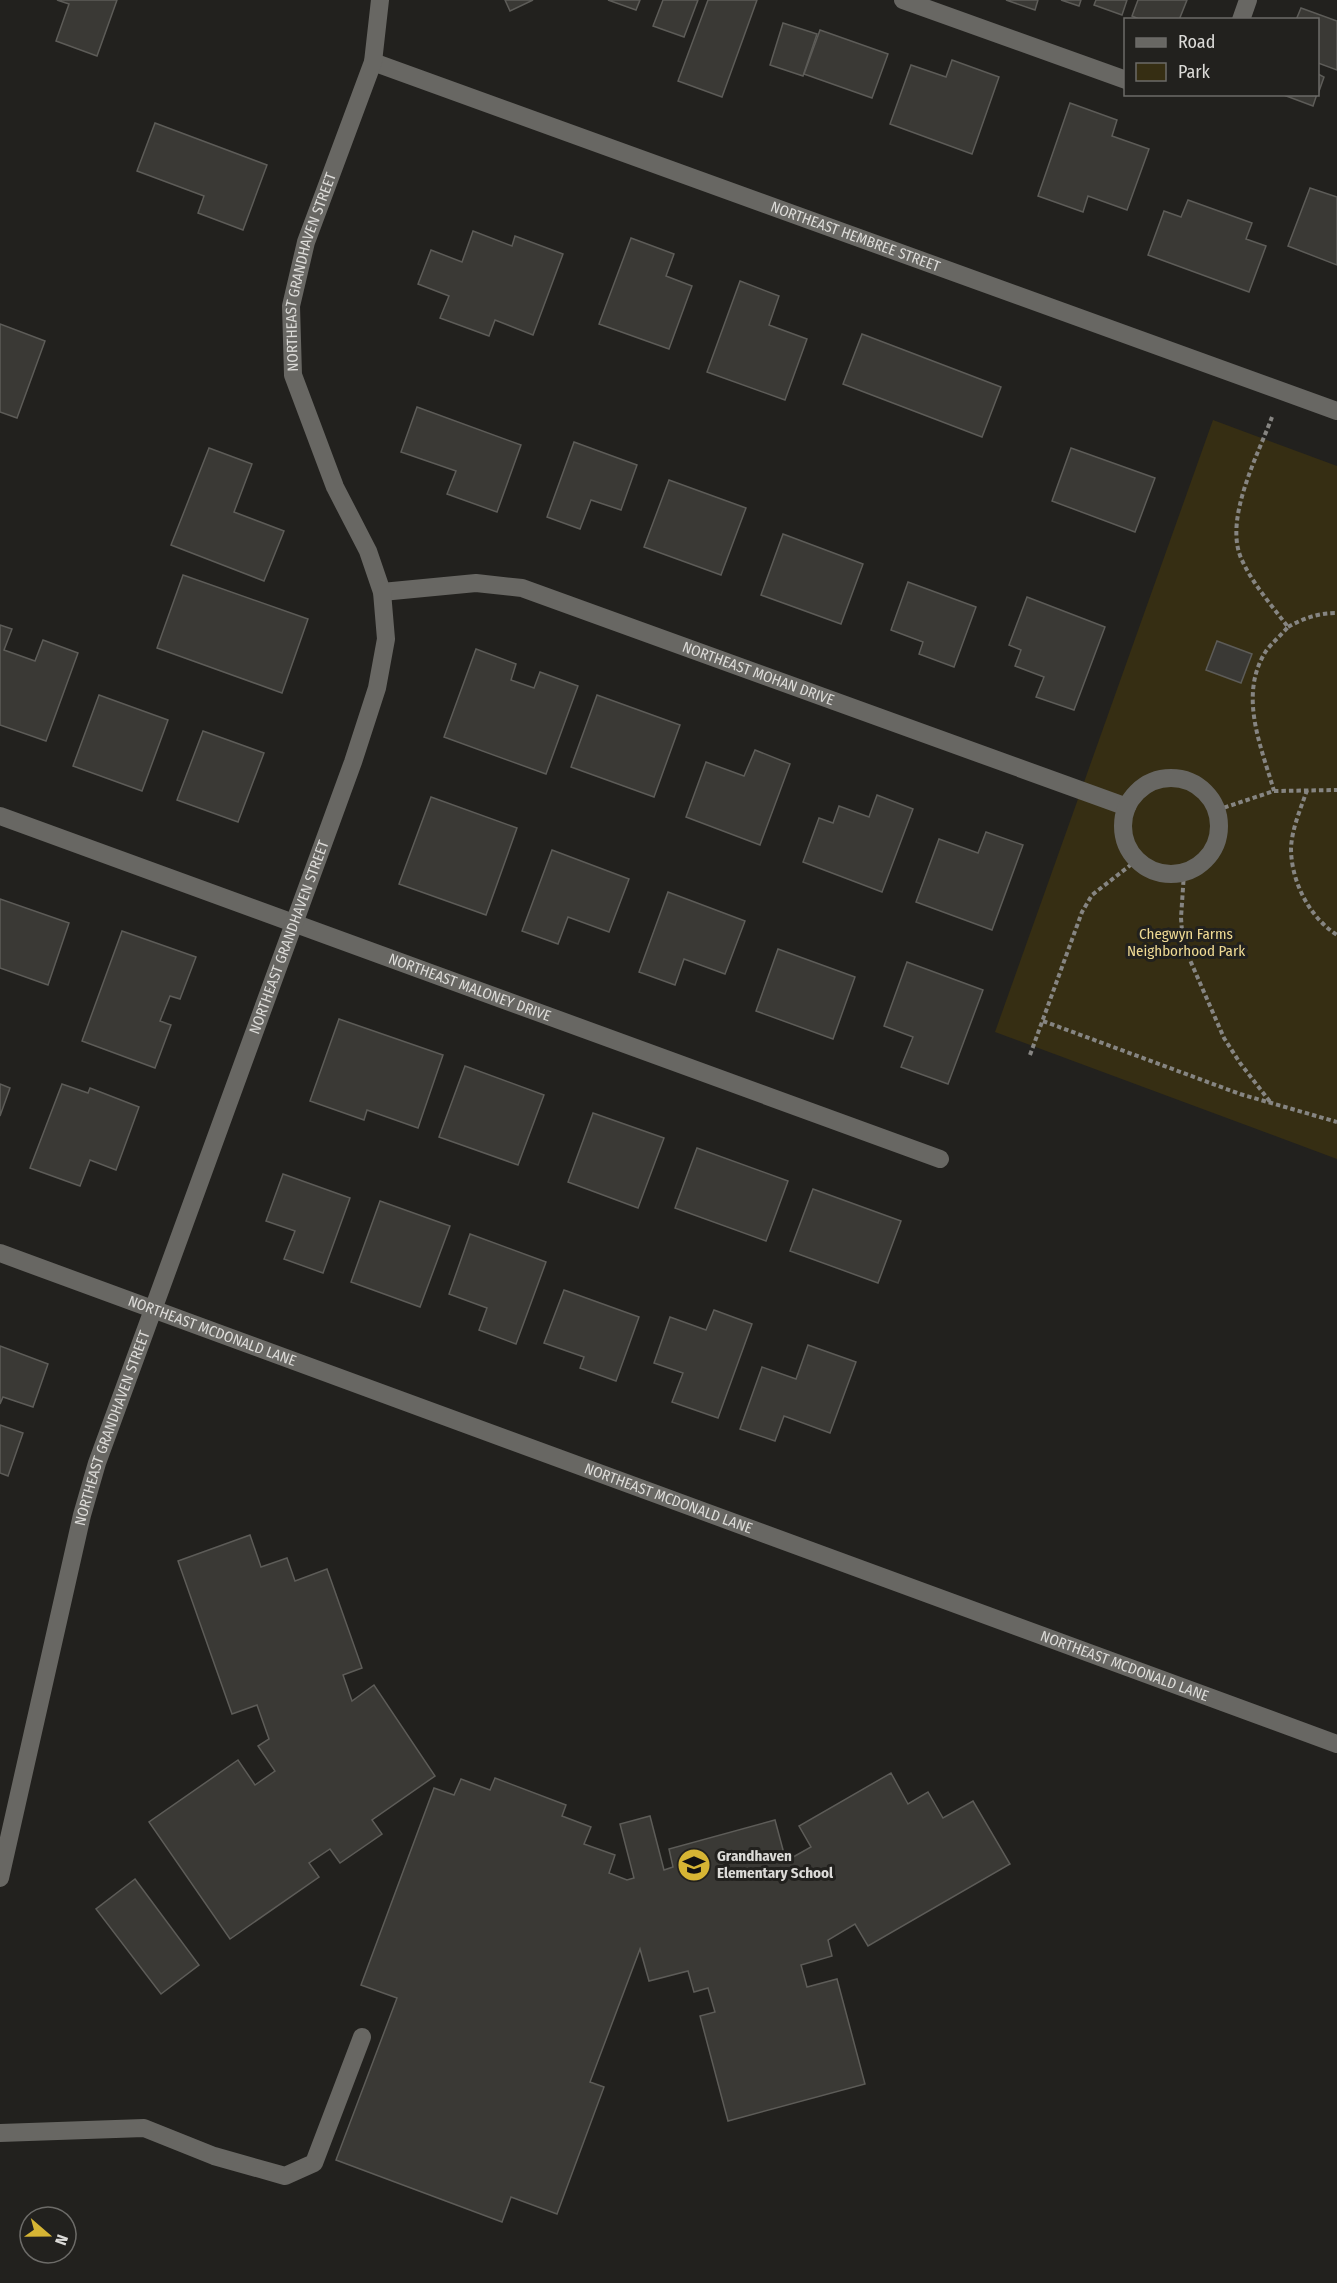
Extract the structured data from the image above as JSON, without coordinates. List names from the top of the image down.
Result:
{
  "streets": {
    "street": [
      "NORTHEAST HEMBREE STREET",
      "NORTHEAST GRANDHAVEN STREET",
      "NORTHEAST MOHAN DRIVE",
      "NORTHEAST MALONEY DRIVE",
      "NORTHEAST MCDONALD LANE"
    ]
  },
  "crossings": [
    ["NORTHEAST HEMBREE STREET", "NORTHEAST GRANDHAVEN STREET"],
    ["NORTHEAST GRANDHAVEN STREET", "NORTHEAST MOHAN DRIVE"],
    ["NORTHEAST GRANDHAVEN STREET", "NORTHEAST MALONEY DRIVE"],
    ["NORTHEAST GRANDHAVEN STREET", "NORTHEAST MCDONALD LANE"]
  ],
  "parks": ["Chegwyn Farms Neighborhood Park"],
  "places": {
    "school or university": ["Grandhaven Elementary School"]
  },
  "legend": ["Road", "Park"],
  "north": "right"
}
